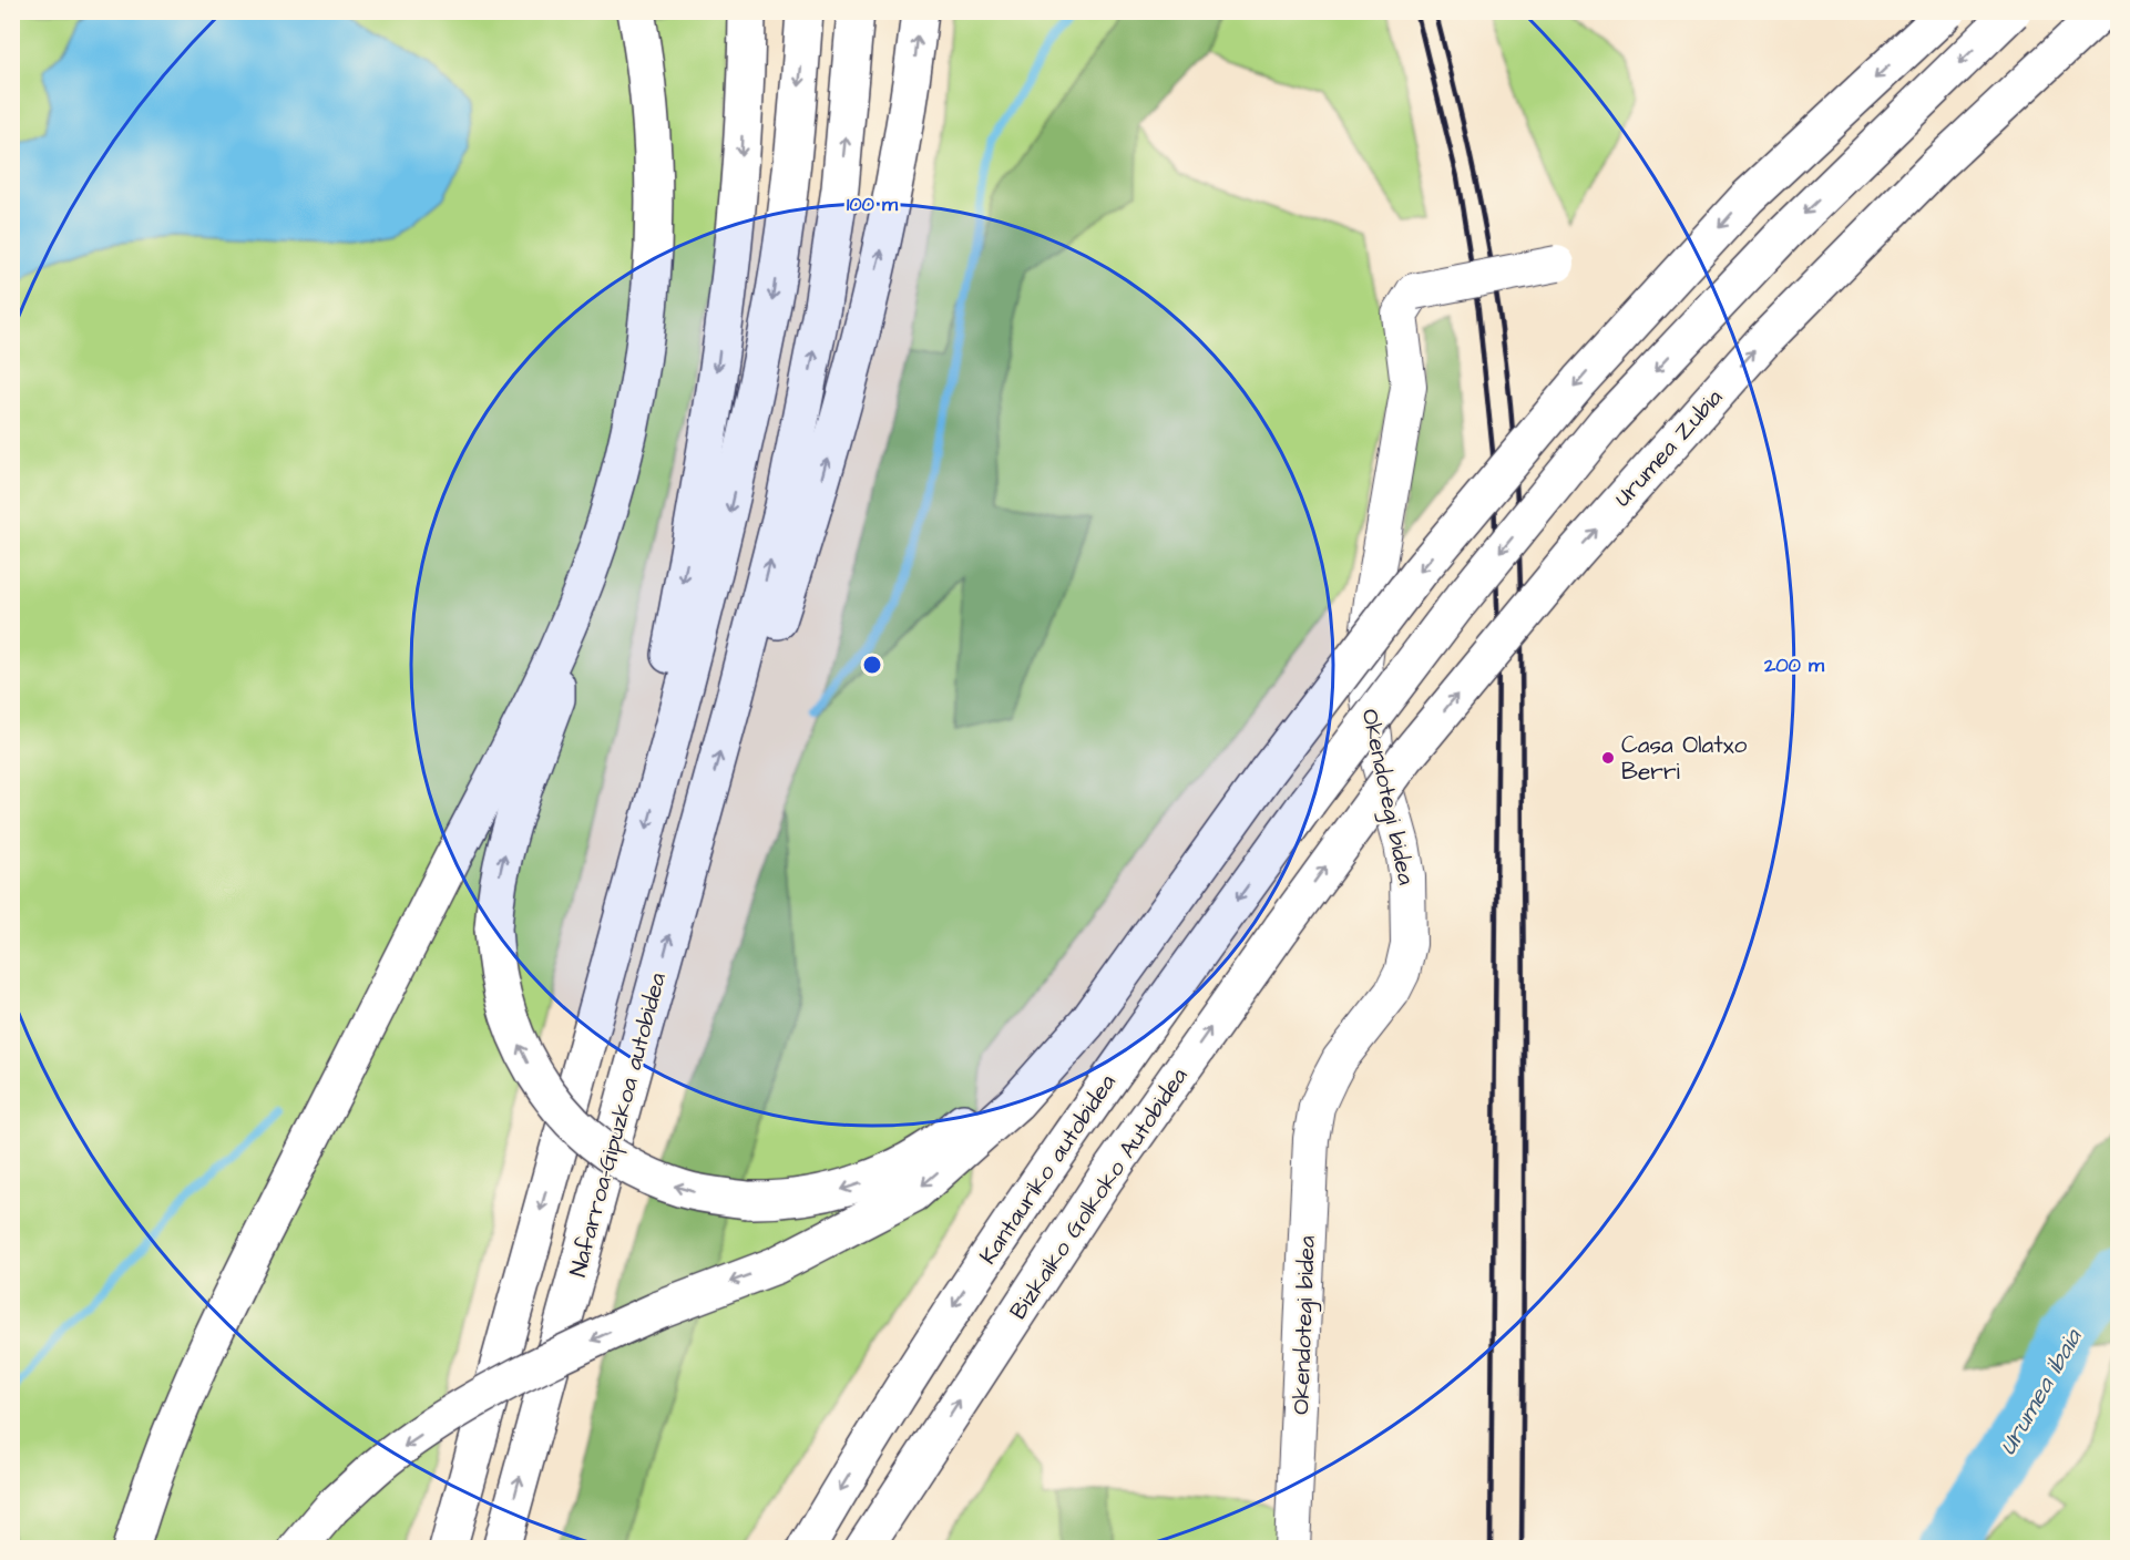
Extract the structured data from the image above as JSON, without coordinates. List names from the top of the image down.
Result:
{
  "streets": {
    "highway": [
      "Urumea Zubia",
      "Nafarroa-Gipuzkoa autobidea",
      "Kantauriko autobidea",
      "Bizkaiko Golkoko Autobidea"
    ],
    "street": ["Okendotegi bidea"]
  },
  "crossings": [
    ["Urumea Zubia", "Bizkaiko Golkoko Autobidea"]
  ],
  "water": ["Urumea ibaia"],
  "places": ["Casa Olatxo Berri"],
  "rings": ["100 m", "200 m"]
}
